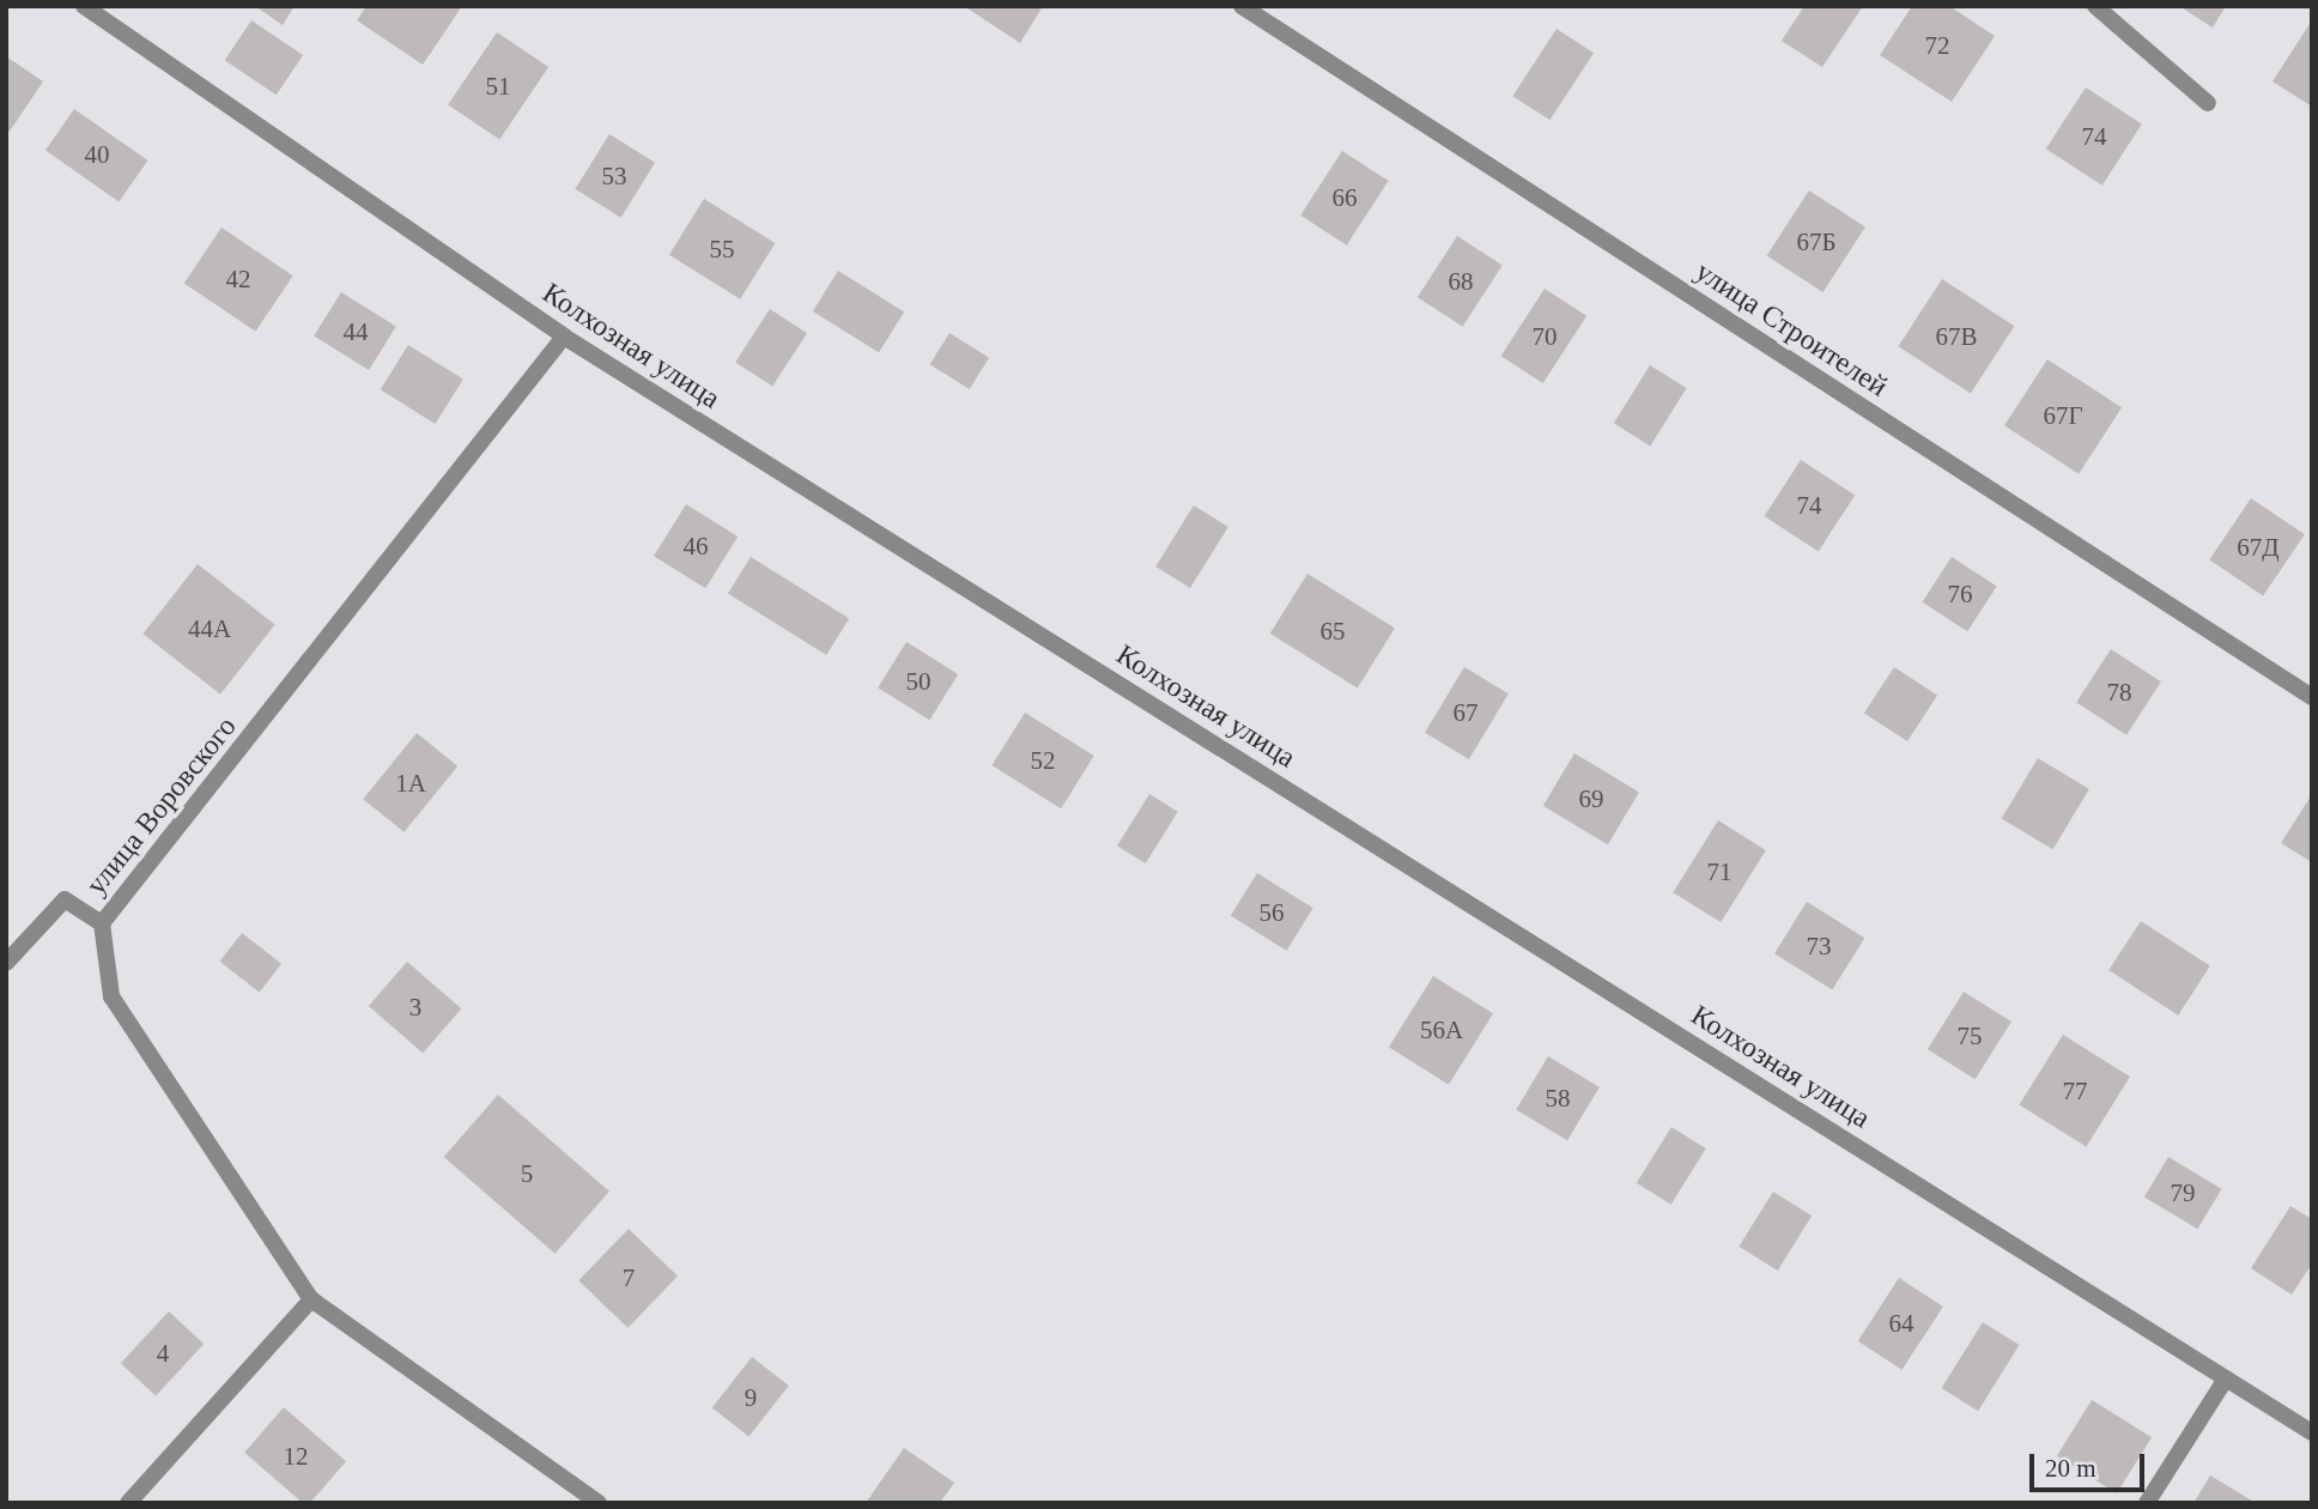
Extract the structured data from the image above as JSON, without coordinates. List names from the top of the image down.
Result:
{
  "streets": {
    "street": ["улица Строителей", "Колхозная улица", "улица Воровского"]
  },
  "crossings": [
    ["Колхозная улица", "улица Воровского"]
  ],
  "house_numbers": [
    "72",
    "51",
    "74",
    "40",
    "53",
    "66",
    "67Б",
    "55",
    "42",
    "68",
    "44",
    "70",
    "67В",
    "67Г",
    "74",
    "46",
    "67Д",
    "76",
    "44А",
    "65",
    "50",
    "78",
    "67",
    "52",
    "1А",
    "69",
    "71",
    "56",
    "73",
    "3",
    "56А",
    "75",
    "77",
    "58",
    "5",
    "79",
    "7",
    "64",
    "4",
    "9",
    "12"
  ],
  "scale_bar": "20 m"
}
